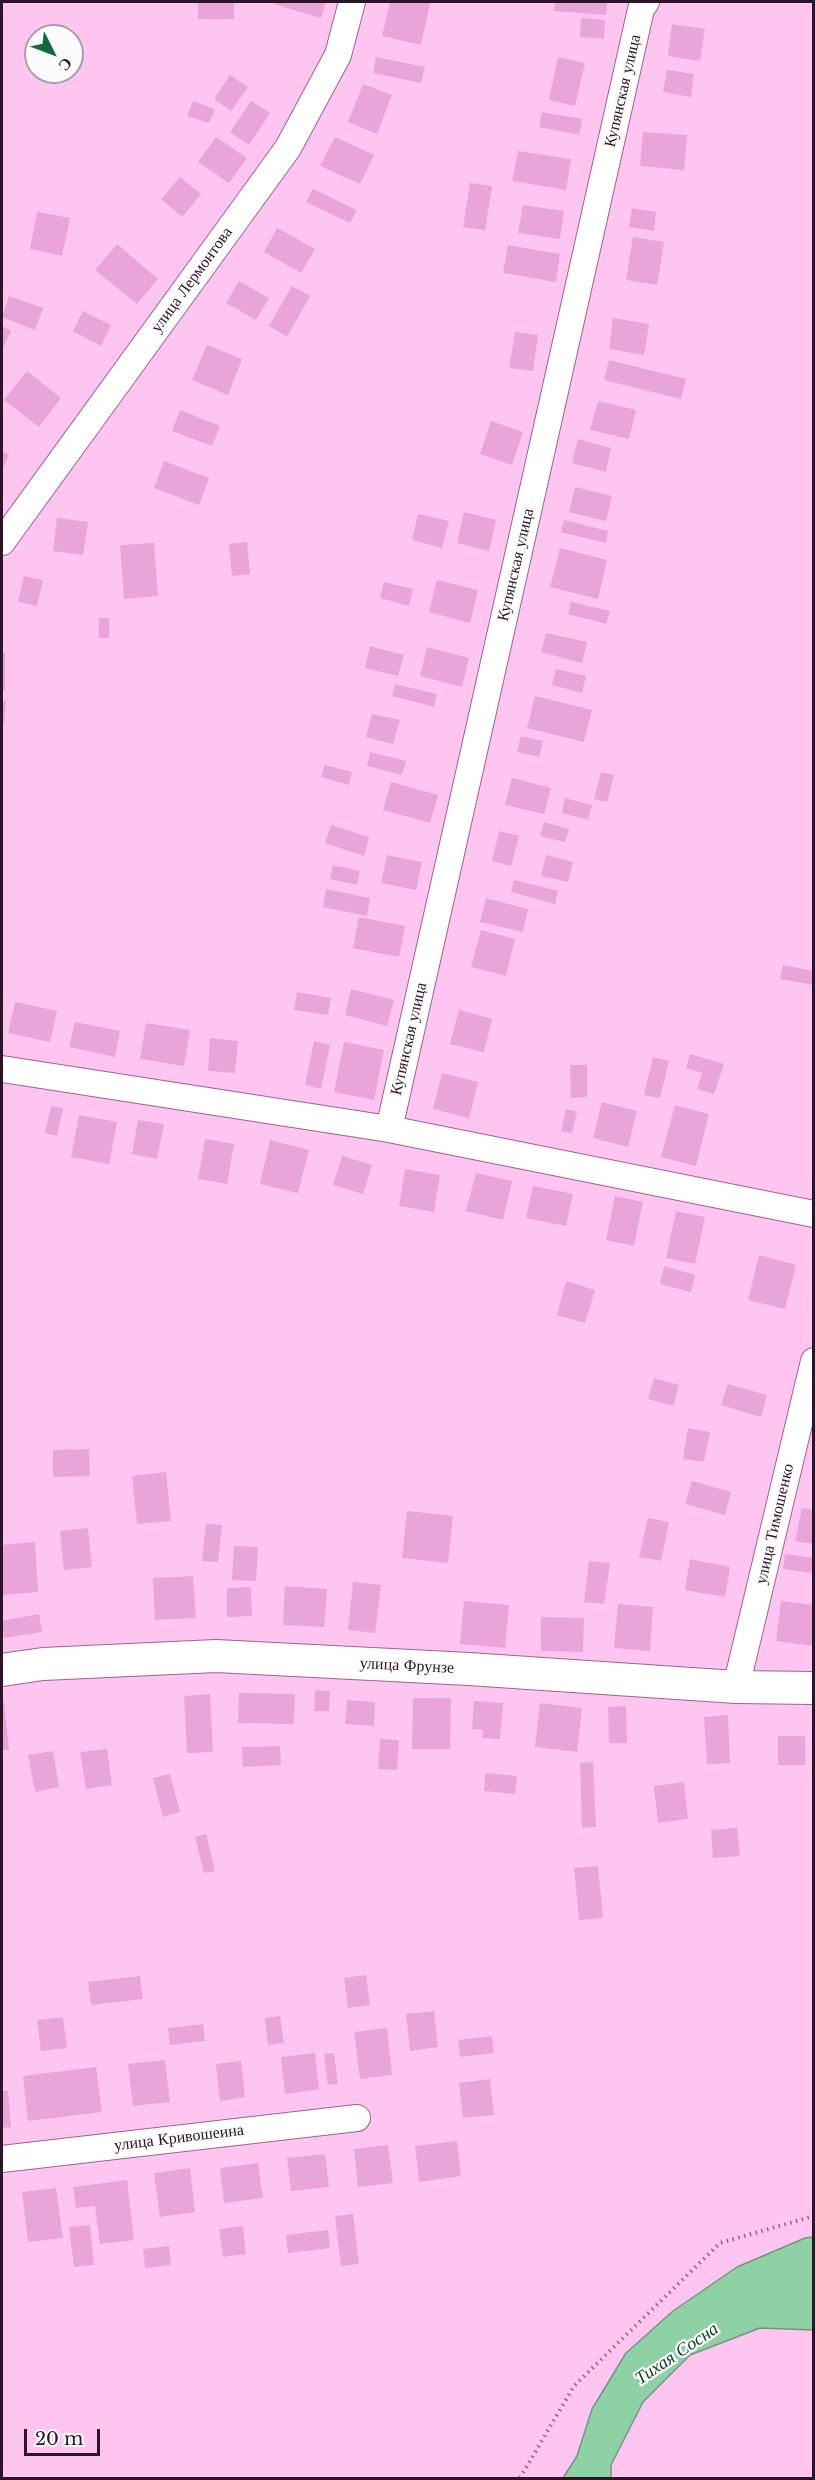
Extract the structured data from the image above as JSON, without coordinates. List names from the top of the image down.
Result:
{
  "streets": {
    "street": [
      "Купянская улица",
      "улица Лермонтова",
      "улица Тимошенко",
      "улица Фрунзе",
      "улица Кривошеина"
    ]
  },
  "crossings": [
    ["улица Тимошенко", "улица Фрунзе"]
  ],
  "water": ["Тихая Сосна"],
  "scale_bar": "20 m",
  "north": "bottom right"
}
